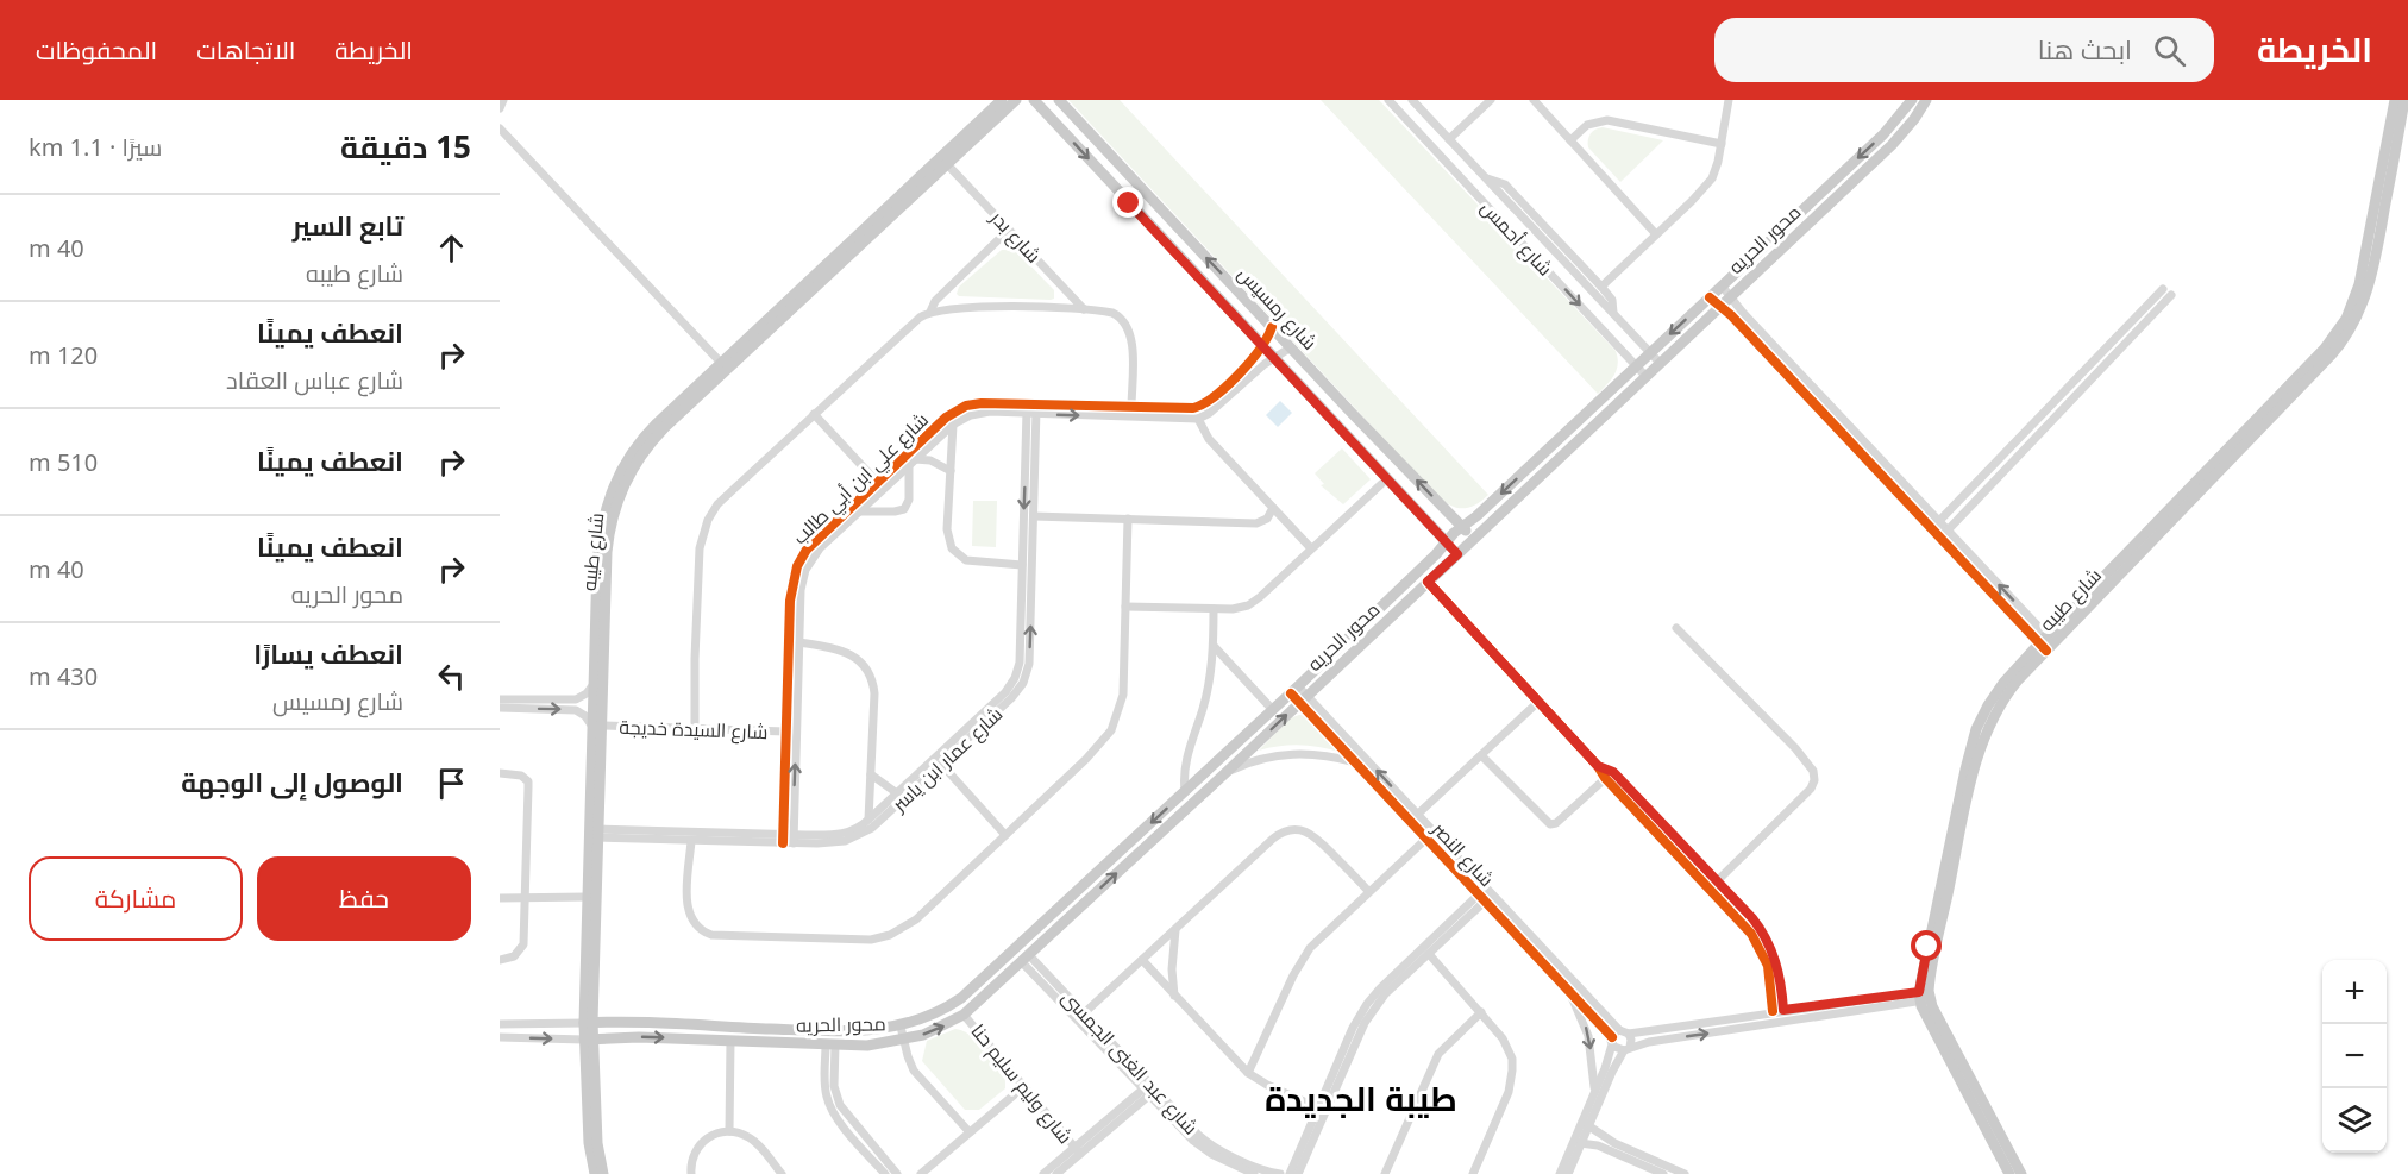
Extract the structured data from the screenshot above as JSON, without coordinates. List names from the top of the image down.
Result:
{
  "streets": {
    "main road": ["محور الحريه", "شارع رمسيس", "شارع طيبه"],
    "street": [
      "شارع بدر",
      "شارع أحمس",
      "شارع علي ابن أبي طالب",
      "شارع السيدة خديجة",
      "شارع عمار ابن ياسر",
      "شارع النصر",
      "شارع عبد الغنى الجمسى",
      "شارع وليم سليم حنا"
    ]
  },
  "crossings": [
    ["شارع بدر", "شارع طيبه"],
    ["شارع أحمس", "محور الحريه"],
    ["محور الحريه", "شارع رمسيس"],
    ["محور الحريه", "شارع طيبه"],
    ["محور الحريه", "شارع النصر"],
    ["محور الحريه", "شارع عبد الغنى الجمسى"],
    ["محور الحريه", "شارع وليم سليم حنا"],
    ["شارع رمسيس", "شارع علي ابن أبي طالب"],
    ["شارع علي ابن أبي طالب", "شارع السيدة خديجة"],
    ["شارع علي ابن أبي طالب", "شارع عمار ابن ياسر"],
    ["شارع طيبه", "شارع السيدة خديجة"],
    ["شارع طيبه", "شارع عمار ابن ياسر"]
  ],
  "districts": ["طيبة الجديدة"],
  "page": {
    "header": "الخريطة",
    "search": "ابحث هنا",
    "nav": ["الخريطة", "الاتجاهات", "المحفوظات"],
    "heading": ["15 دقيقة", "سيرًا · 1.1 km"],
    "list": [
      ["تابع السير", "شارع طيبه", "40 m"],
      ["انعطف يمينًا", "شارع عباس العقاد", "120 m"],
      ["انعطف يمينًا", "510 m"],
      ["انعطف يمينًا", "محور الحريه", "40 m"],
      ["انعطف يسارًا", "شارع رمسيس", "430 m"],
      "الوصول إلى الوجهة"
    ],
    "buttons": ["حفظ", "مشاركة"],
    "map_buttons": ["+", "−"]
  }
}
